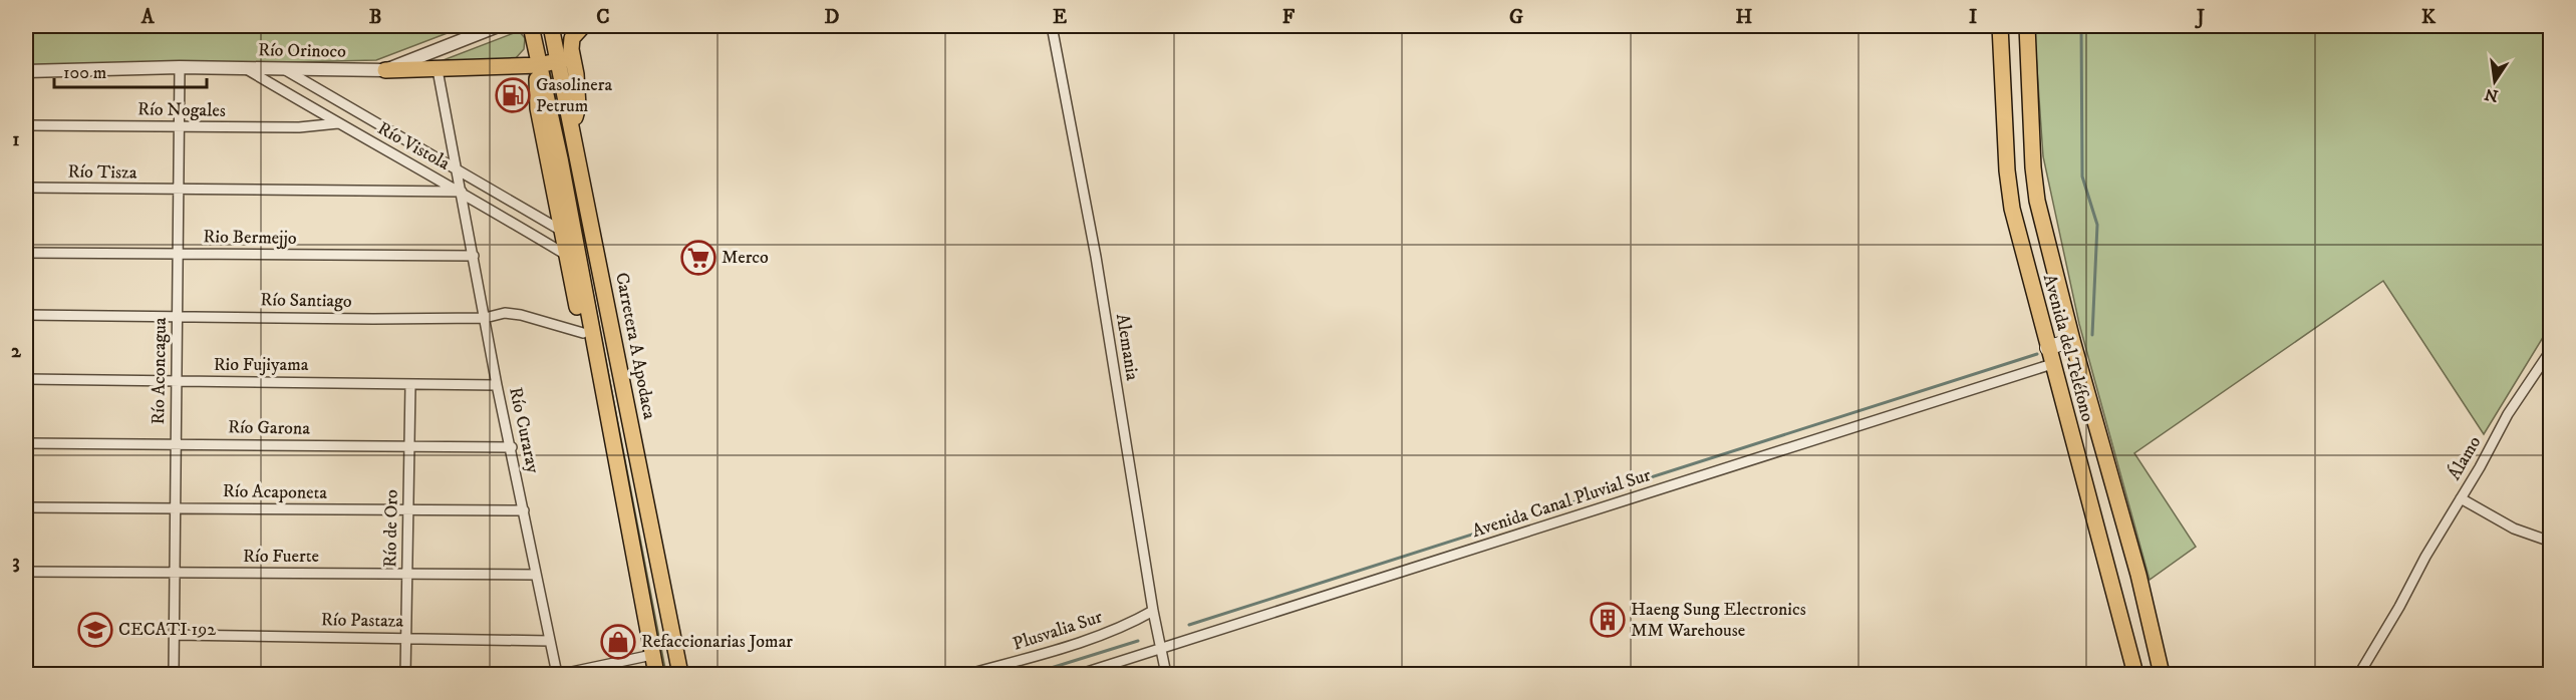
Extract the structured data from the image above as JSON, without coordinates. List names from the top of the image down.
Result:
{
  "streets": {
    "main road": ["Carretera A Apodaca", "Avenida del Teléfono"],
    "street": [
      "Río Orinoco",
      "Río Nogales",
      "Río Vistola",
      "Río Tisza",
      "Rio Bermejjo",
      "Río Santiago",
      "Alemania",
      "Rio Fujiyama",
      "Río Aconcagua",
      "Río Garona",
      "Río Curaray",
      "Álamo",
      "Río Acaponeta",
      "Avenida Canal Pluvial Sur",
      "Río de Oro",
      "Río Fuerte",
      "Río Pastaza",
      "Plusvalia Sur"
    ]
  },
  "crossings": [
    ["Río Orinoco", "Río Vistola"],
    ["Río Orinoco", "Río Aconcagua"],
    ["Río Nogales", "Río Vistola"],
    ["Río Nogales", "Río Aconcagua"],
    ["Río Vistola", "Río Curaray"],
    ["Río Tisza", "Río Aconcagua"],
    ["Rio Bermejjo", "Río Aconcagua"],
    ["Rio Bermejjo", "Río Curaray"],
    ["Río Santiago", "Río Aconcagua"],
    ["Río Santiago", "Río Curaray"],
    ["Alemania", "Avenida Canal Pluvial Sur"],
    ["Alemania", "Plusvalia Sur"],
    ["Avenida del Teléfono", "Avenida Canal Pluvial Sur"],
    ["Rio Fujiyama", "Río Aconcagua"],
    ["Rio Fujiyama", "Río Curaray"],
    ["Rio Fujiyama", "Río de Oro"],
    ["Río Aconcagua", "Río Garona"],
    ["Río Aconcagua", "Río Acaponeta"],
    ["Río Aconcagua", "Río Fuerte"],
    ["Río Aconcagua", "Río Pastaza"],
    ["Río Garona", "Río Curaray"],
    ["Río Garona", "Río de Oro"],
    ["Río Curaray", "Río Acaponeta"],
    ["Río Curaray", "Río Fuerte"],
    ["Río Curaray", "Río Pastaza"],
    ["Río Acaponeta", "Río de Oro"],
    ["Río de Oro", "Río Fuerte"],
    ["Río de Oro", "Río Pastaza"]
  ],
  "places": {
    "fuel station": ["Gasolinera Petrum"],
    "supermarket": ["Merco"],
    "building": ["Haeng Sung Electronics MM Warehouse"],
    "school or university": ["CECATI 192"],
    "shop": ["Refaccionarias Jomar"]
  },
  "scale_bar": "100 m",
  "north": "bottom",
  "grid": {
    "columns": [
      "A",
      "B",
      "C",
      "D",
      "E",
      "F",
      "G",
      "H",
      "I",
      "J",
      "K"
    ],
    "rows": ["1", "2", "3"]
  }
}
